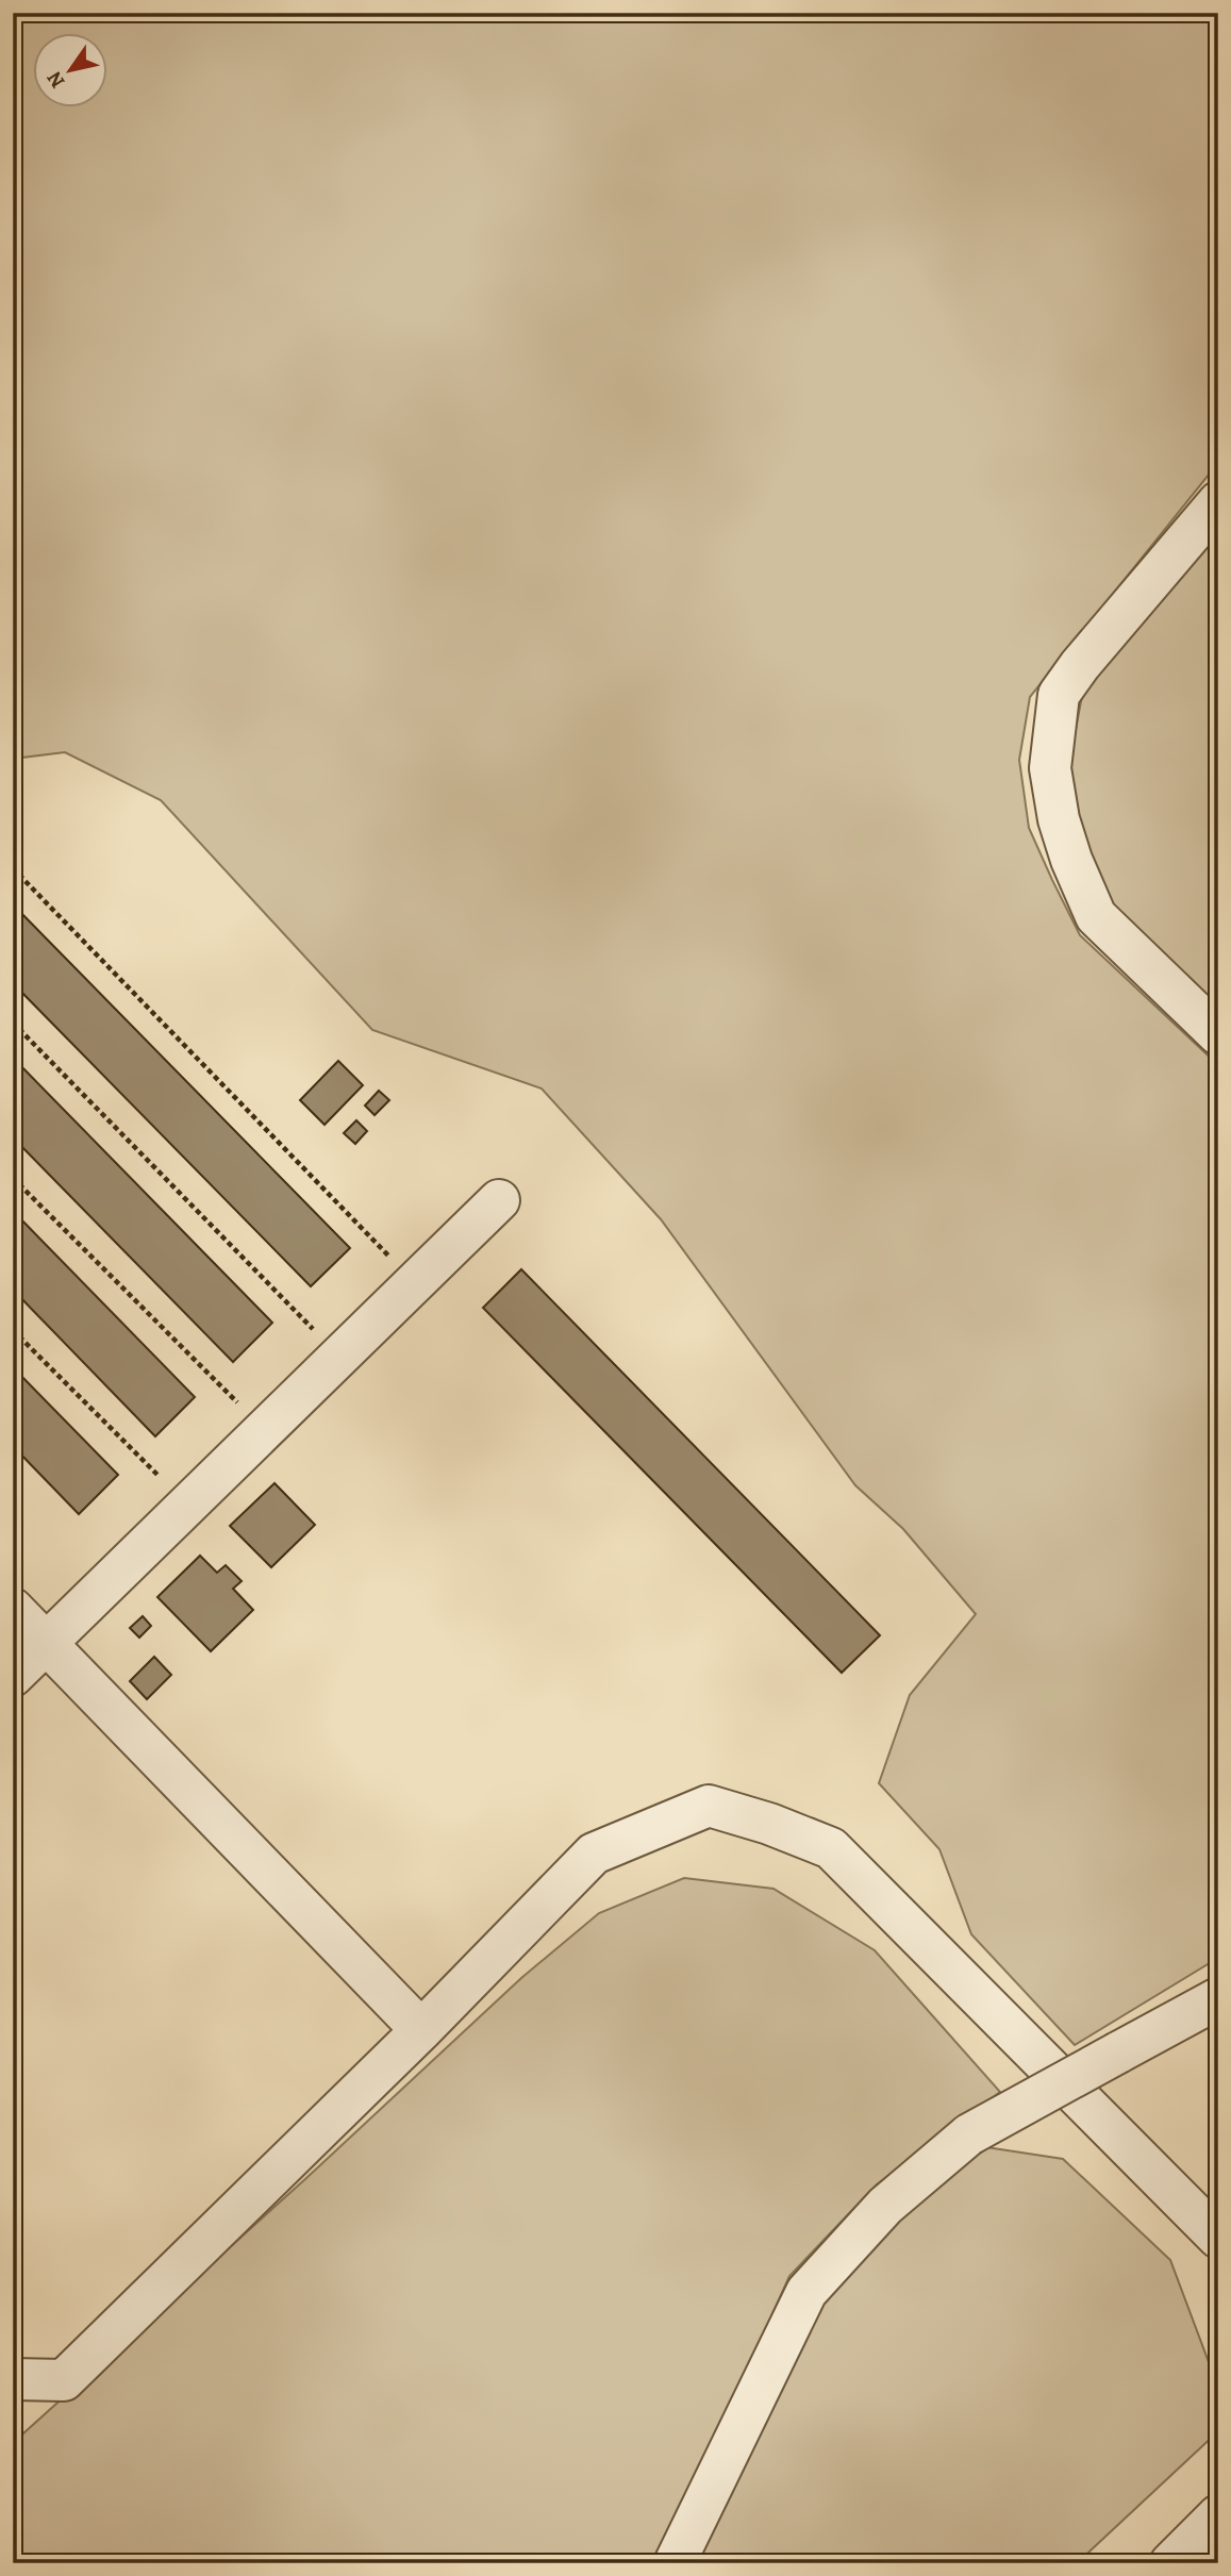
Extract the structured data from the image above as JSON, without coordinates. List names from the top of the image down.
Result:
{
  "north": "bottom left"
}
